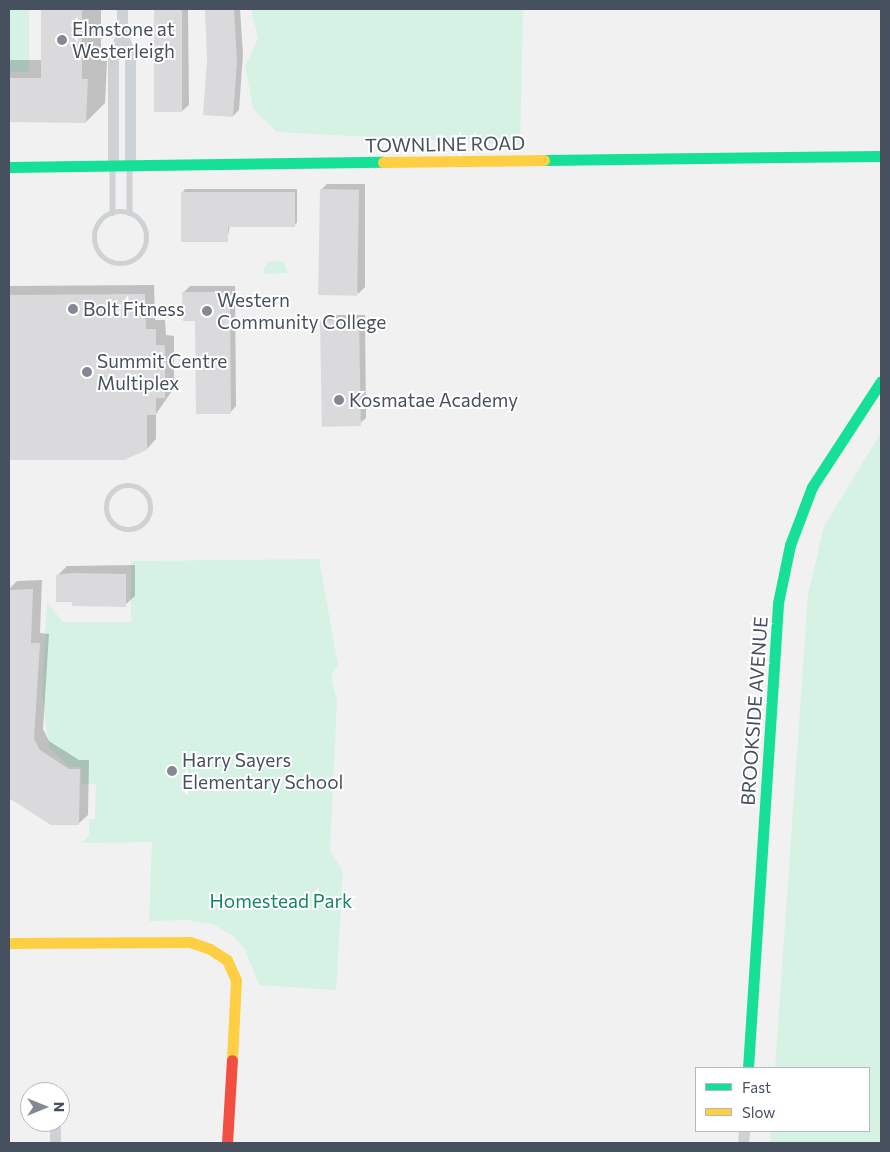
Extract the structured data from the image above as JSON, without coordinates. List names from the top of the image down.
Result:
{
  "streets": {
    "street": ["TOWNLINE ROAD", "BROOKSIDE AVENUE"]
  },
  "parks": ["Homestead Park"],
  "places": [
    "Elmstone at Westerleigh",
    "Bolt Fitness",
    "Western Community College",
    "Summit Centre Multiplex",
    "Kosmatae Academy",
    "Harry Sayers Elementary School"
  ],
  "legend": ["Fast", "Slow"],
  "north": "right"
}
